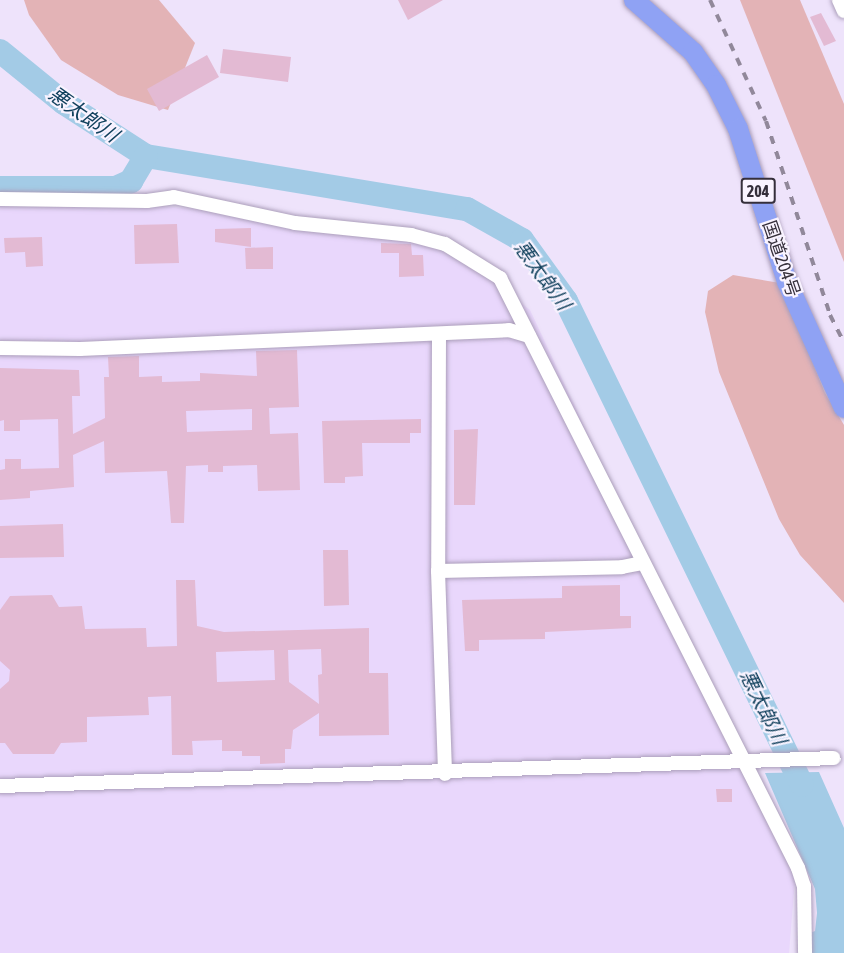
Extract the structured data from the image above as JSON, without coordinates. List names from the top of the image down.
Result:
{
  "streets": {
    "highway": ["204", "国道204号"]
  },
  "water": ["悪太郎川"]
}
